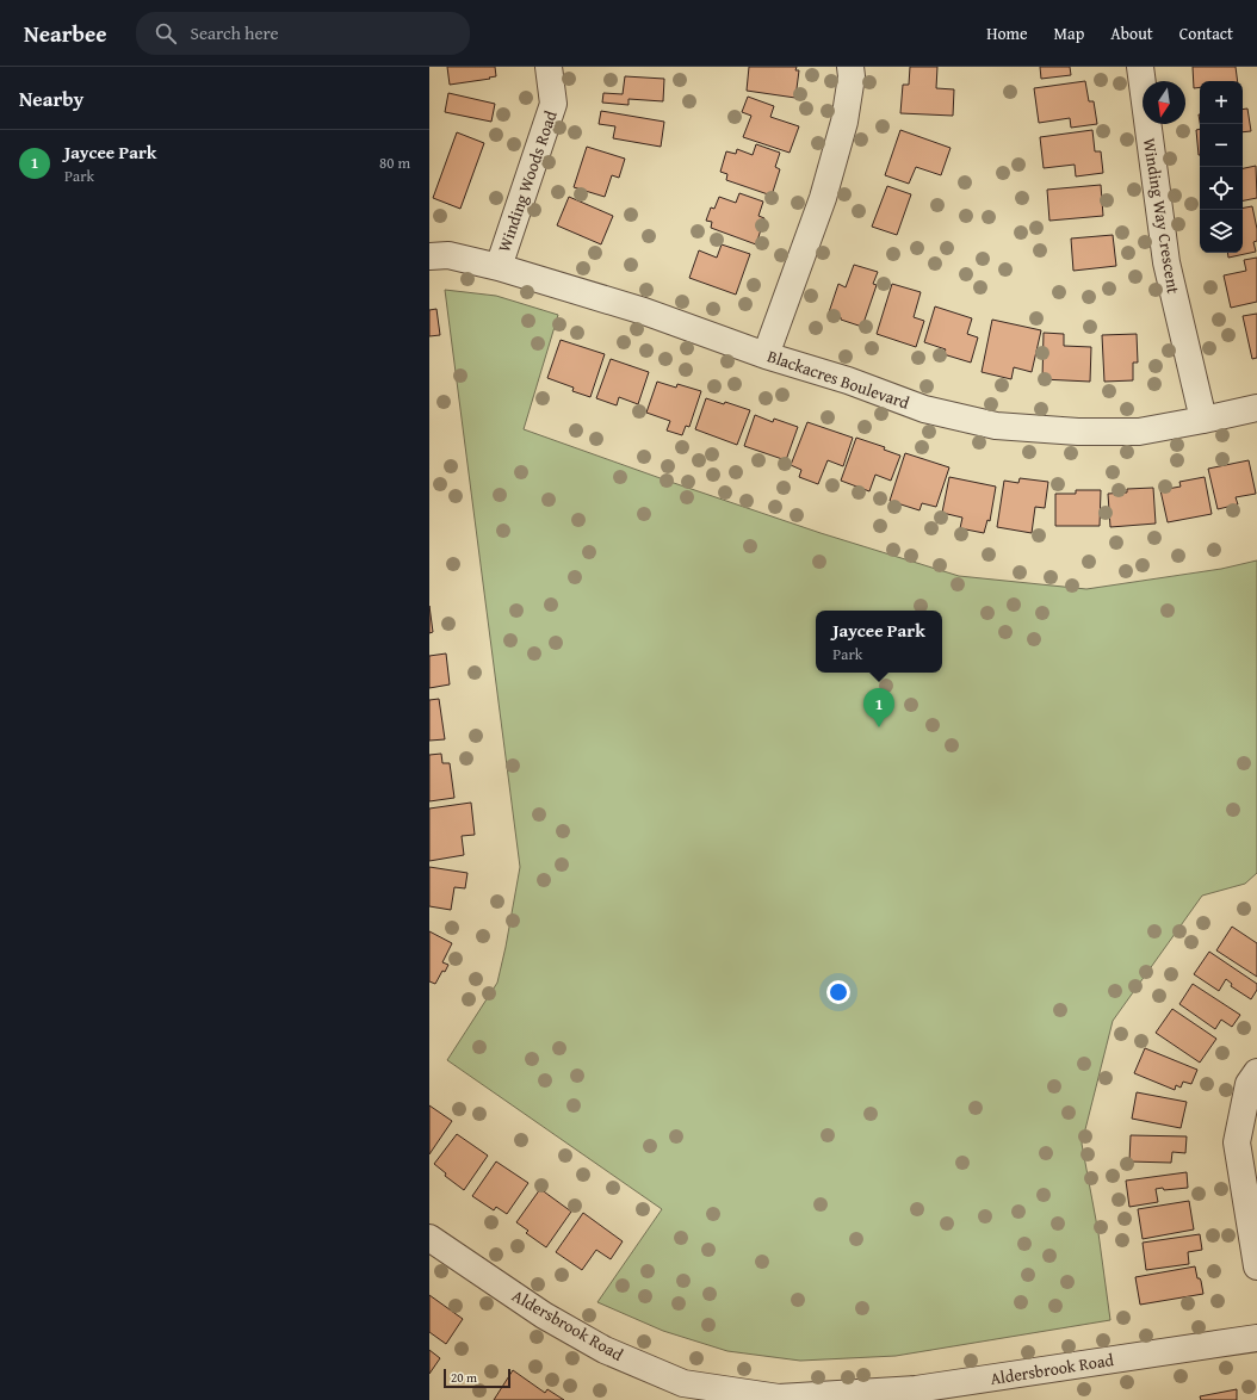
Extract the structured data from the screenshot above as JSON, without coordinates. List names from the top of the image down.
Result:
{
  "streets": {
    "street": [
      "Winding Woods Road",
      "Winding Way Crescent",
      "Blackacres Boulevard",
      "Aldersbrook Road"
    ]
  },
  "crossings": [
    ["Winding Woods Road", "Blackacres Boulevard"],
    ["Winding Way Crescent", "Blackacres Boulevard"]
  ],
  "scale_bar": "20 m",
  "north": "bottom",
  "page": {
    "header": "Nearbee",
    "search": "Search here",
    "nav": [
      "Home",
      "Map",
      "About",
      "Contact"
    ],
    "heading": "Nearby",
    "map_buttons": ["+", "−"],
    "list": [
      {
        "mark": "1",
        "name": "Jaycee Park",
        "note": "Park",
        "value": "80 m"
      }
    ],
    "popup": ["Jaycee Park", "Park"],
    "pins": "1",
    "scale": "20 m"
  }
}
